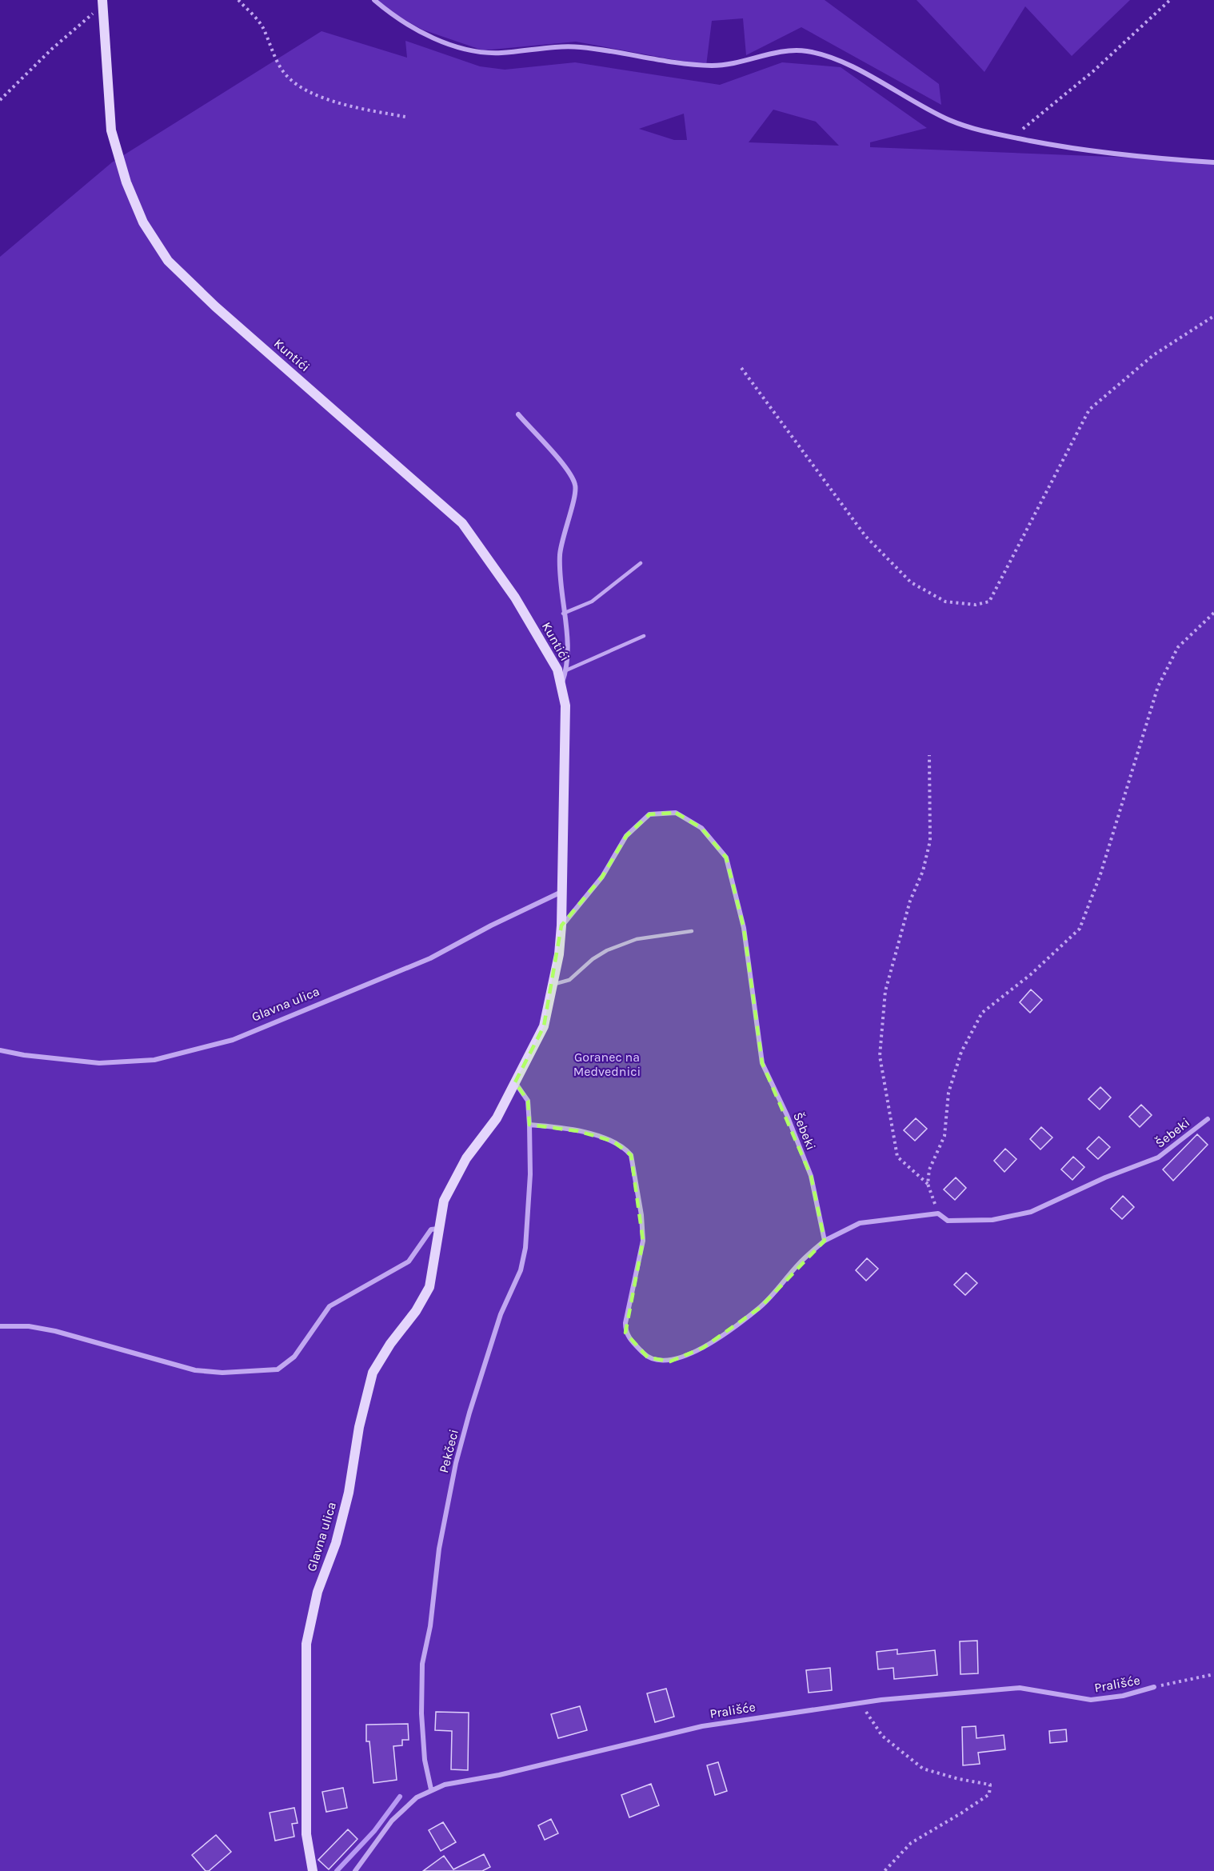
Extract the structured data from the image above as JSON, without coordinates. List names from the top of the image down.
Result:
{
  "streets": {
    "street": [
      "Kuntići",
      "Glavna ulica",
      "Šebeki",
      "Pekčeci",
      "Prališće"
    ]
  },
  "crossings": [
    ["Kuntići", "Glavna ulica"],
    ["Kuntići", "Šebeki"],
    ["Glavna ulica", "Šebeki"],
    ["Glavna ulica", "Pekčeci"],
    ["Pekčeci", "Prališće"]
  ],
  "parks": ["Goranec na Medvednici"]
}
